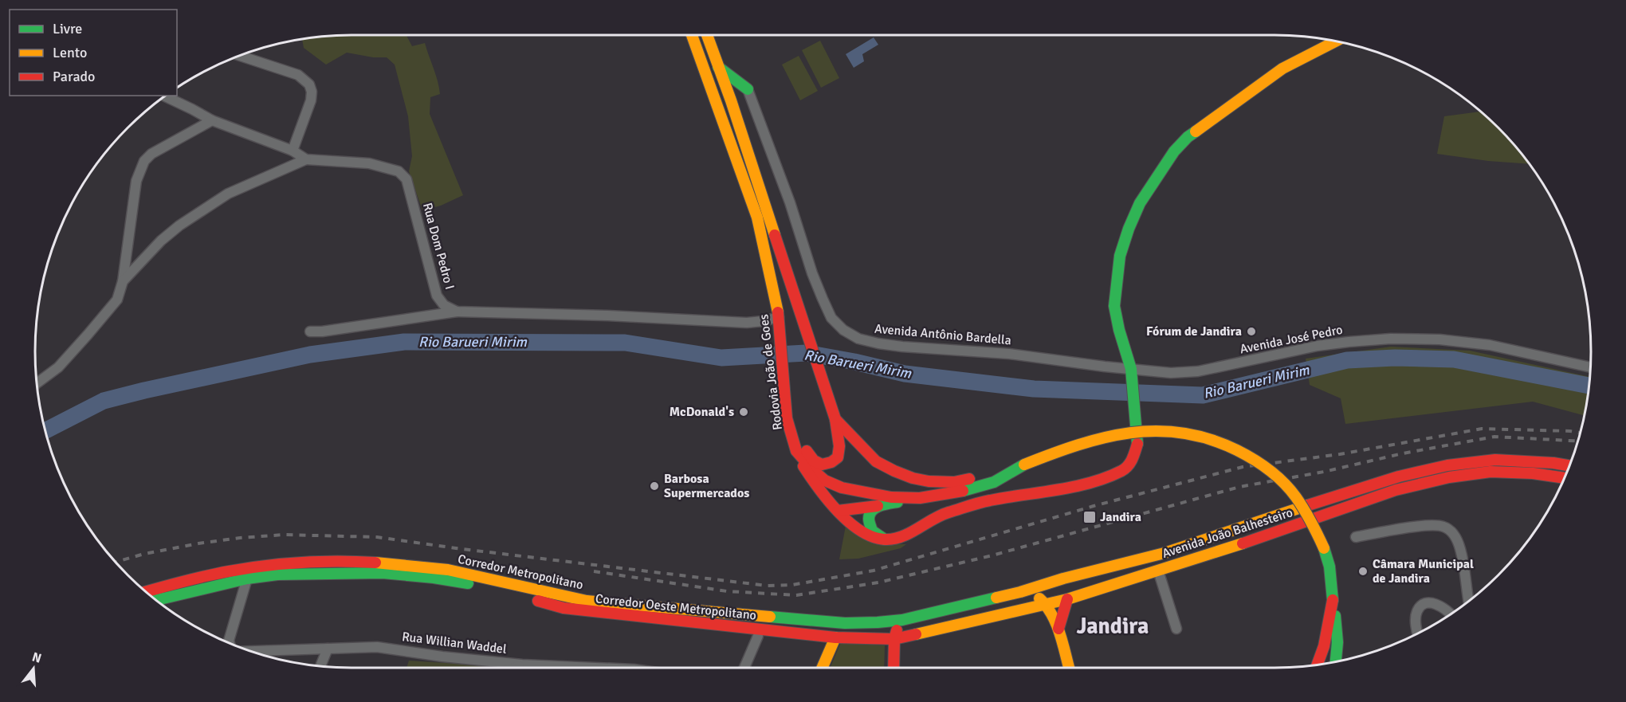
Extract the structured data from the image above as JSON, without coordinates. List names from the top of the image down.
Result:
{
  "streets": {
    "main road": [
      "Rodovia João de Goes",
      "Avenida João Balhesteiro",
      "Corredor Metropolitano",
      "Corredor Oeste Metropolitano"
    ],
    "street": [
      "Rua Dom Pedro I",
      "Avenida Antônio Bardella",
      "Avenida José Pedro",
      "Rua Willian Waddel"
    ]
  },
  "crossings": [
    ["Avenida Antônio Bardella", "Avenida José Pedro"],
    ["Avenida João Balhesteiro", "Corredor Metropolitano"],
    ["Avenida João Balhesteiro", "Corredor Oeste Metropolitano"]
  ],
  "districts": ["Jandira"],
  "water": ["Rio Barueri Mirim"],
  "places": {
    "other": [
      "Fórum de Jandira",
      "McDonald's",
      "Barbosa Supermercados",
      "Câmara Municipal de Jandira"
    ],
    "transit": ["Jandira"]
  },
  "legend": ["Livre", "Lento", "Parado"],
  "north": "top"
}
